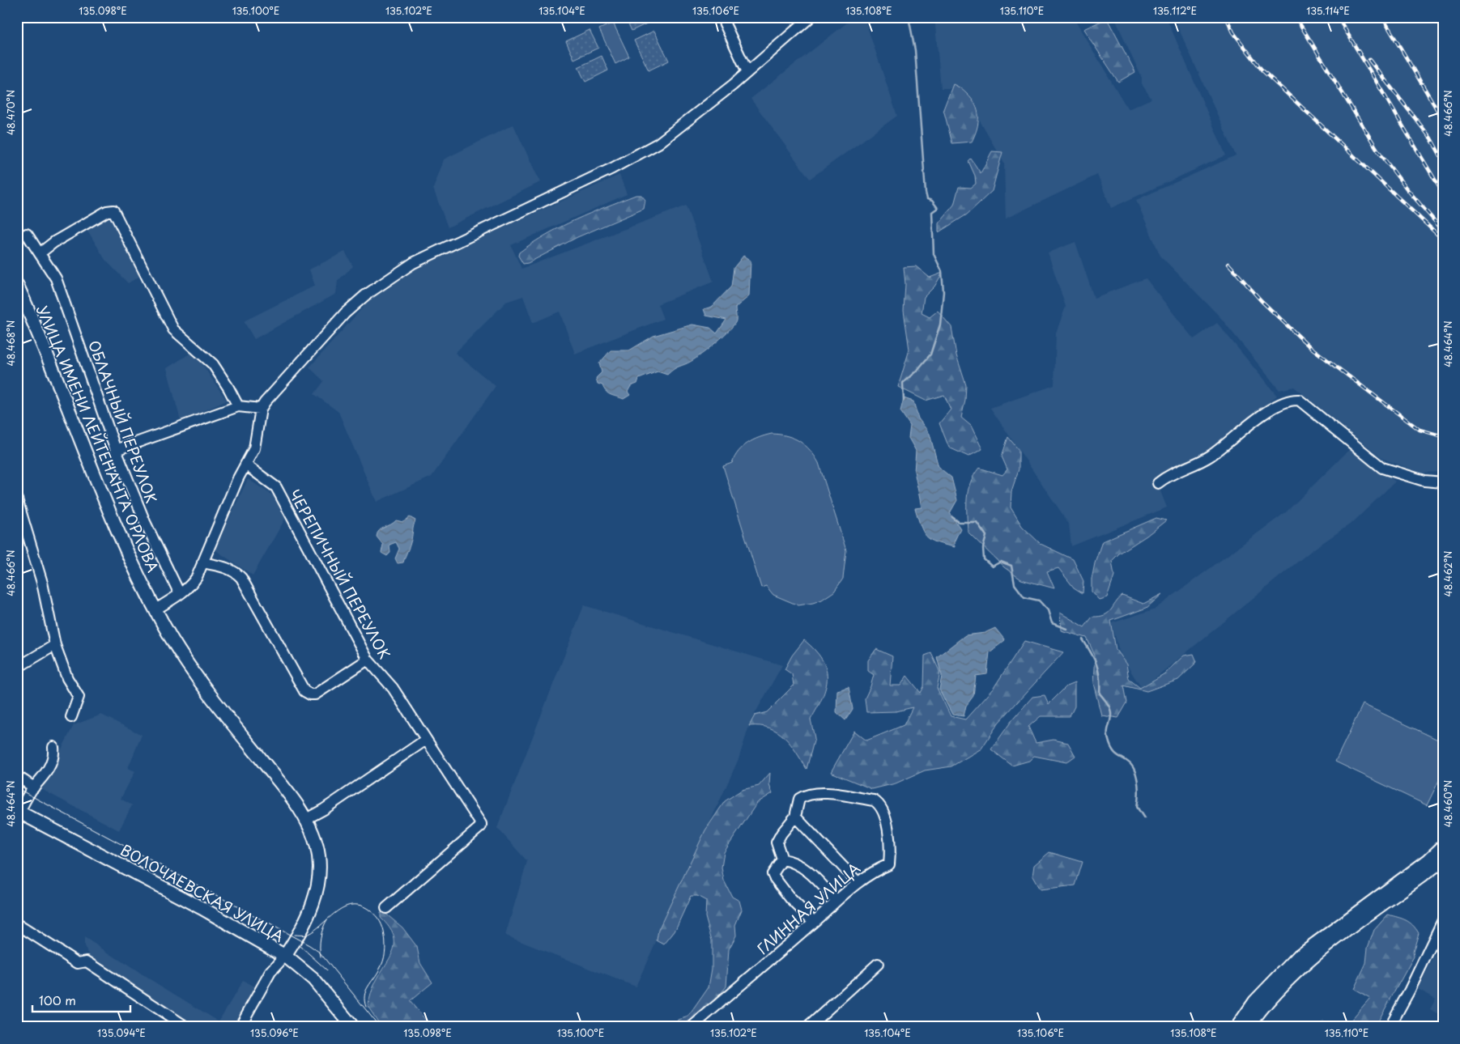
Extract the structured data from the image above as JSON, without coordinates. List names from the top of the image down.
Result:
{
  "streets": {
    "main road": ["УЛИЦА ИМЕНИ ЛЕЙТЕНАНТА ОРЛОВА", "ВОЛОЧАЕВСКАЯ УЛИЦА"],
    "street": ["ОБЛАЧНЫЙ ПЕРЕУЛОК", "ЧЕРЕПИЧНЫЙ ПЕРЕУЛОК", "ГЛИННАЯ УЛИЦА"]
  },
  "crossings": [
    ["УЛИЦА ИМЕНИ ЛЕЙТЕНАНТА ОРЛОВА", "ВОЛОЧАЕВСКАЯ УЛИЦА"]
  ],
  "scale_bar": "100 m",
  "coordinates": [
    "135.098°E",
    "135.100°E",
    "135.102°E",
    "135.104°E",
    "135.106°E",
    "135.108°E",
    "135.110°E",
    "135.112°E",
    "135.114°E",
    "48.470°N",
    "48.466°N",
    "48.468°N",
    "48.464°N",
    "48.462°N",
    "48.460°N",
    "135.094°E",
    "135.096°E"
  ]
}
